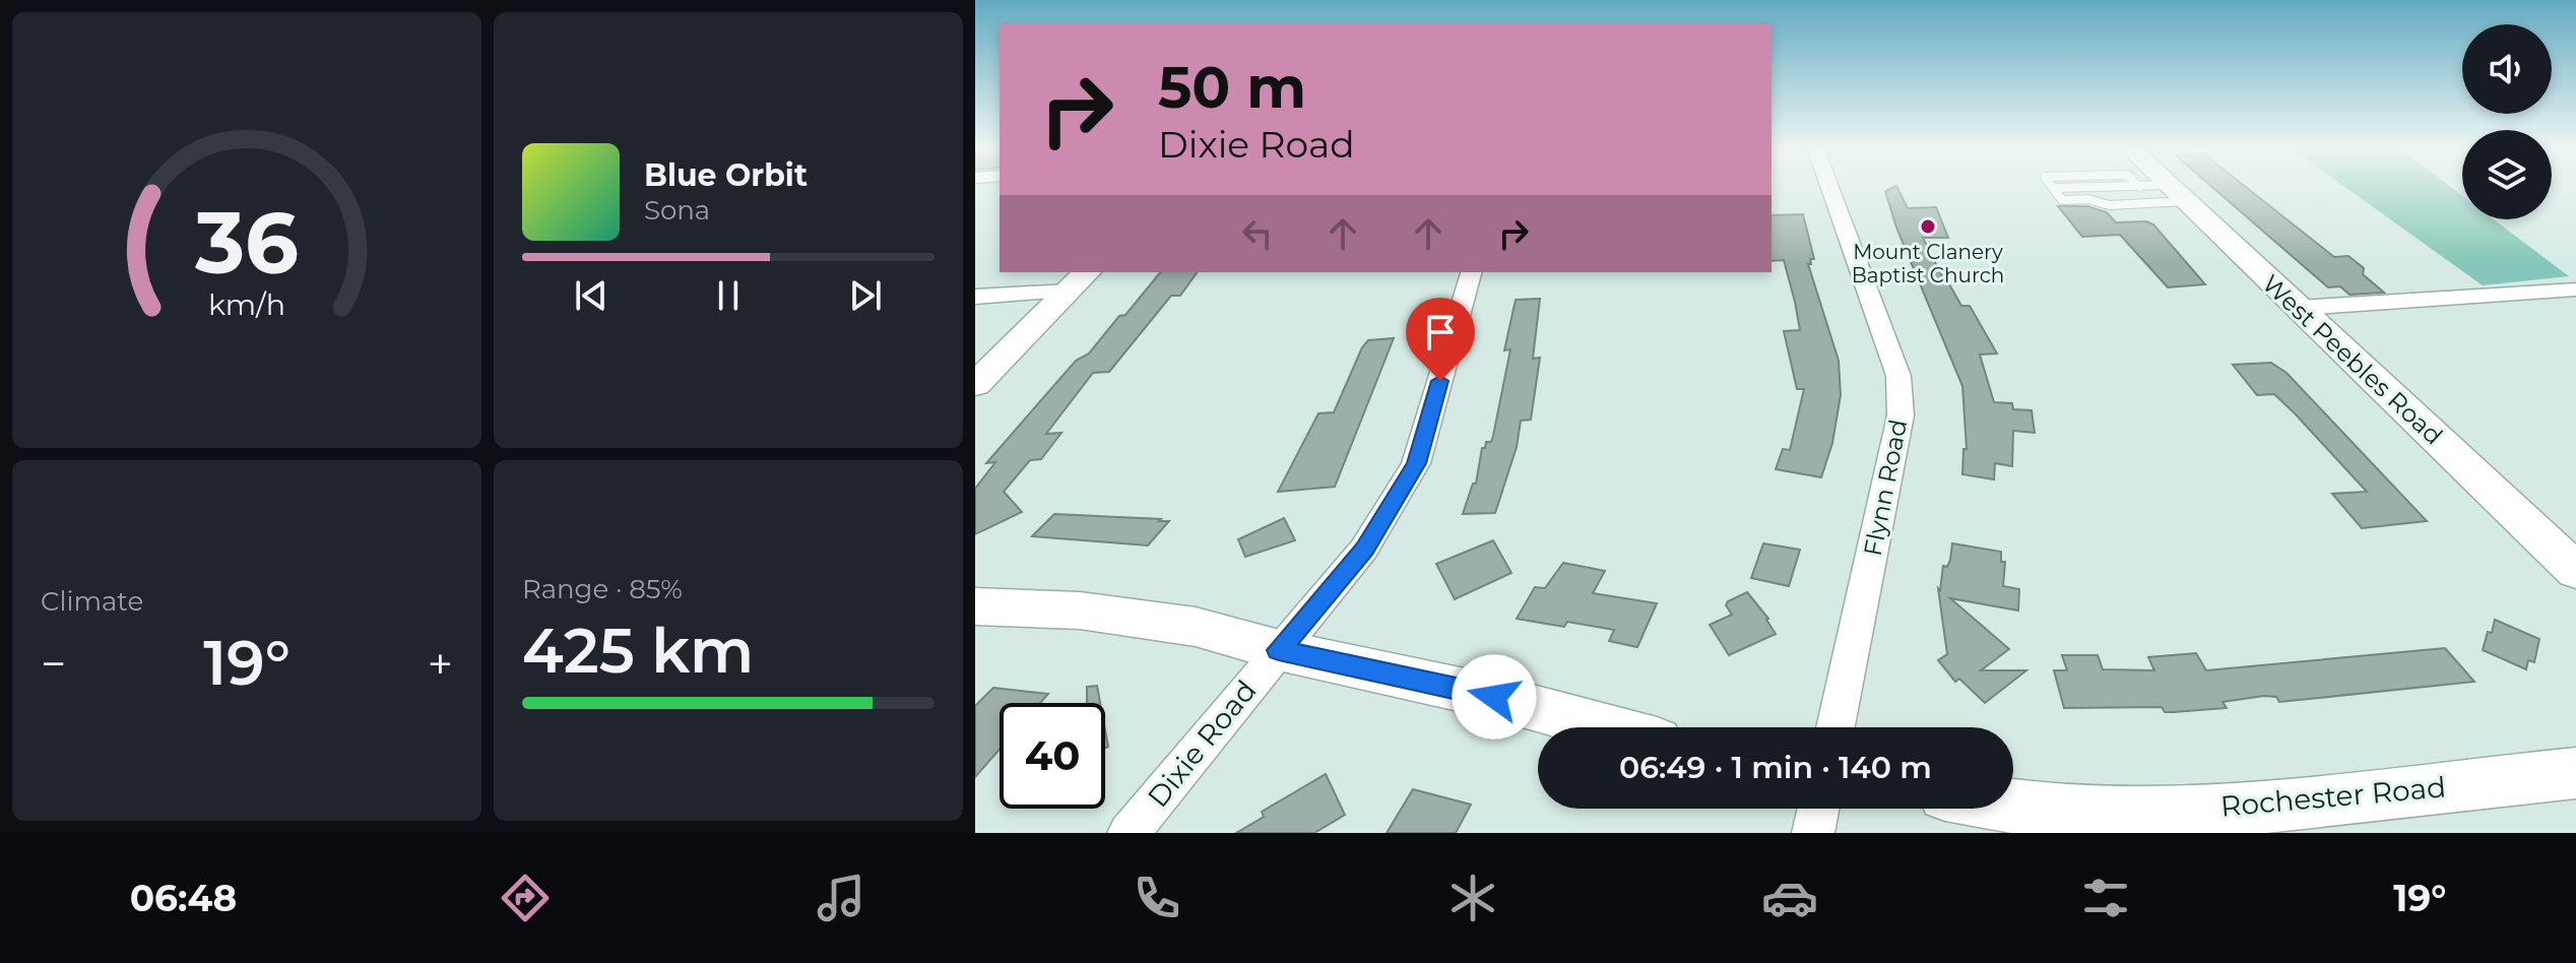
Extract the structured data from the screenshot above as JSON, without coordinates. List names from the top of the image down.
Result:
{
  "streets": {
    "street": [
      "West Peebles Road",
      "Flynn Road",
      "Dixie Road",
      "Rochester Road"
    ]
  },
  "places": ["Mount Clanery Baptist Church"],
  "page": {
    "turn": ["50 m", "Dixie Road"],
    "song": ["Blue Orbit", "Sona"],
    "tile": [
      "Climate",
      ["Range · 85%", "425 km"]
    ],
    "heat": ["−", "19°", "+"],
    "limit": "40",
    "trip": "06:49 · 1 min · 140 m",
    "tabs": ["06:48", "19°"],
    "gauge": ["36", "km/h"]
  }
}
